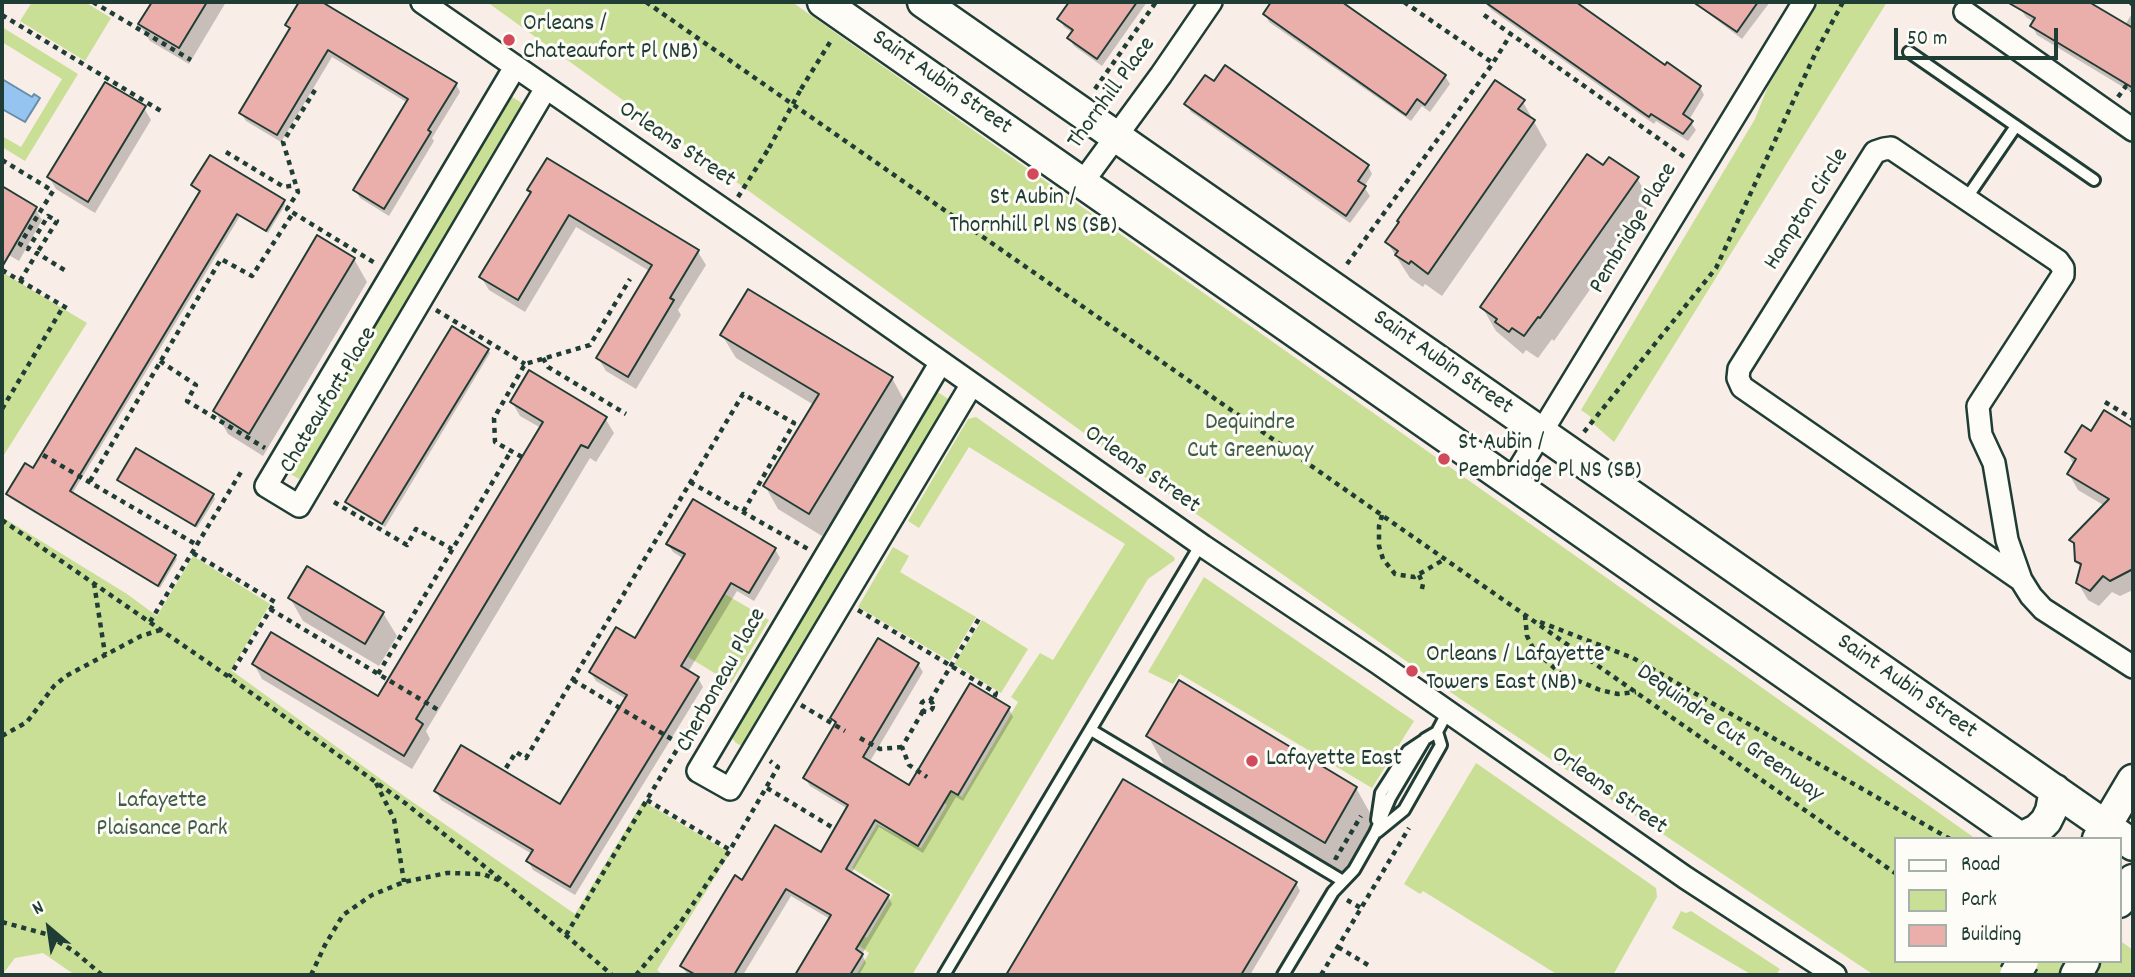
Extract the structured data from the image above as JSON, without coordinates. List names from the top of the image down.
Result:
{
  "streets": {
    "main road": ["Saint Aubin Street"],
    "street": [
      "Thornhill Place",
      "Orleans Street",
      "Hampton Circle",
      "Pembridge Place",
      "Chateaufort Place",
      "Cherboneau Place"
    ],
    "path": ["Dequindre Cut Greenway"]
  },
  "crossings": [
    ["Saint Aubin Street", "Thornhill Place"],
    ["Saint Aubin Street", "Pembridge Place"],
    ["Orleans Street", "Chateaufort Place"],
    ["Orleans Street", "Cherboneau Place"]
  ],
  "parks": ["Dequindre Cut Greenway", "Lafayette Plaisance Park"],
  "places": [
    "Orleans / Chateaufort Pl (NB)",
    "St Aubin / Thornhill Pl NS (SB)",
    "St Aubin / Pembridge Pl NS (SB)",
    "Orleans / Lafayette Towers East (NB)",
    "Lafayette East"
  ],
  "legend": ["Road", "Park", "Building"],
  "scale_bar": "50 m",
  "north": "top left"
}
